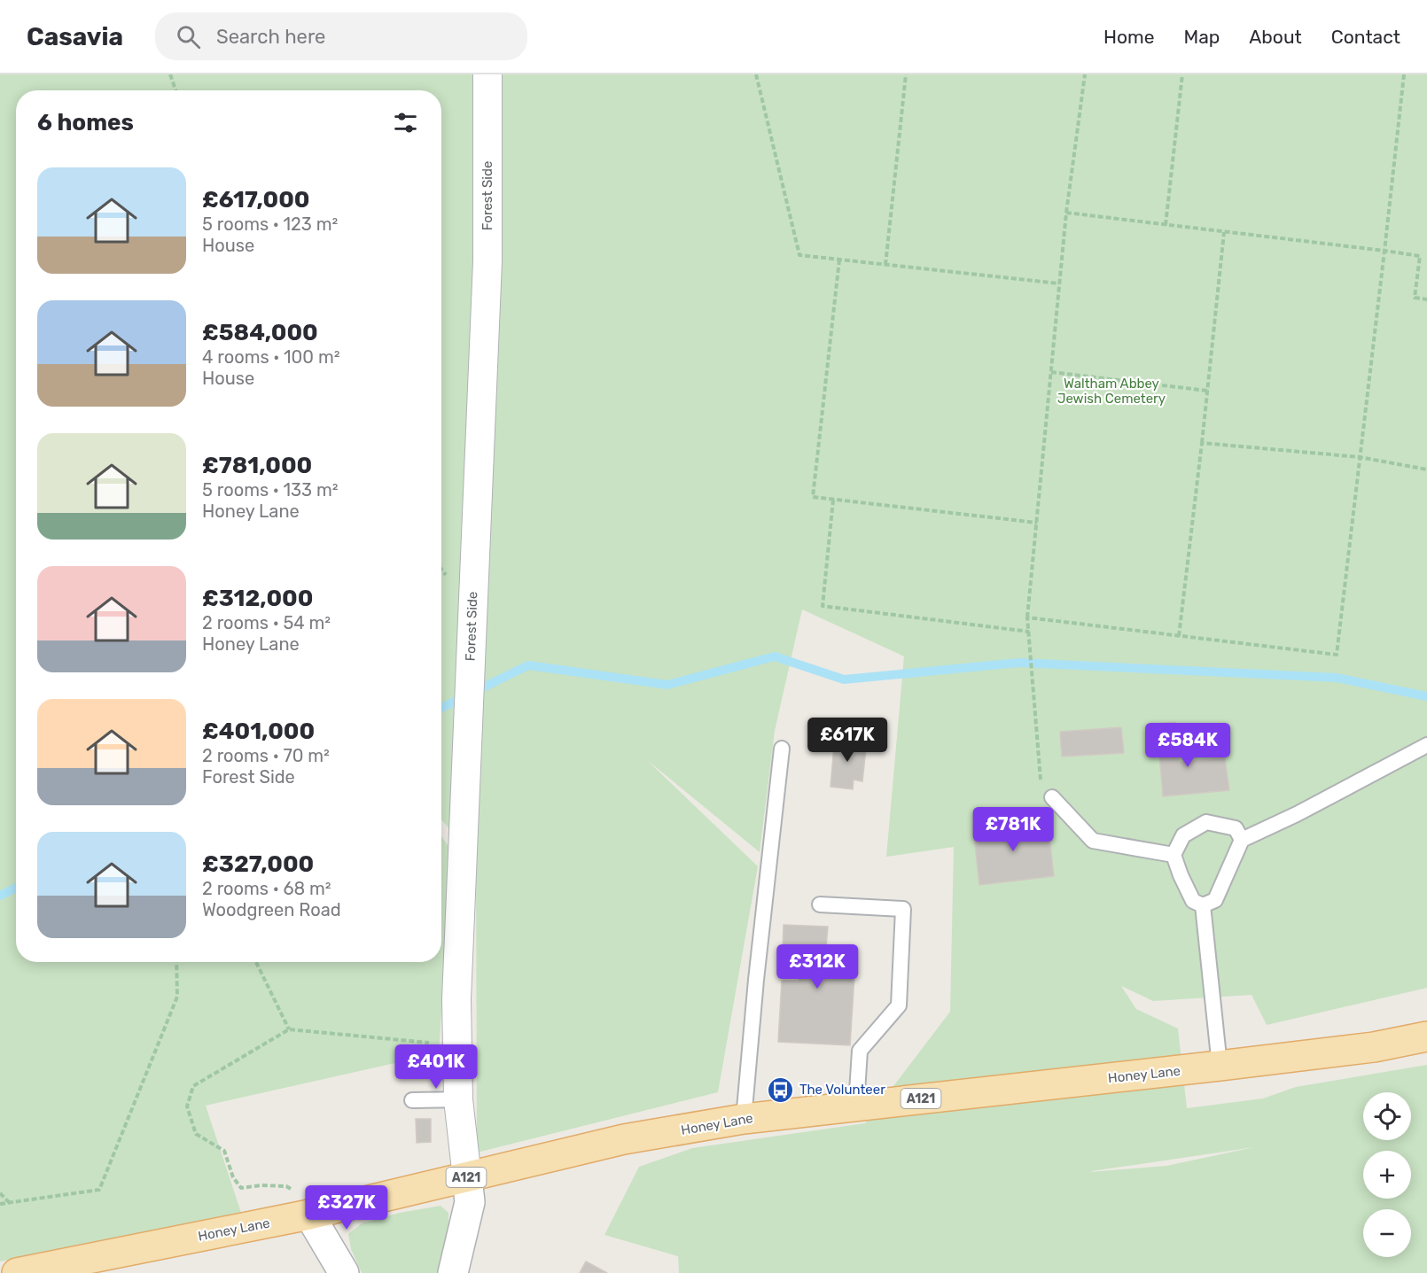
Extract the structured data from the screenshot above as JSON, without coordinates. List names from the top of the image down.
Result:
{
  "streets": {
    "main road": ["Honey Lane", "A121"],
    "street": ["Forest Side"]
  },
  "crossings": [
    ["Forest Side", "Honey Lane"]
  ],
  "parks": ["Waltham Abbey Jewish Cemetery"],
  "places": {
    "bus stop": ["The Volunteer"]
  },
  "page": {
    "header": "Casavia",
    "search": "Search here",
    "nav": [
      "Home",
      "Map",
      "About",
      "Contact"
    ],
    "heading": "6 homes",
    "list": [
      {
        "name": "£617,000",
        "note": "5 rooms · 123 m² · House"
      },
      {
        "name": "£584,000",
        "note": "4 rooms · 100 m² · House"
      },
      {
        "name": "£781,000",
        "note": "5 rooms · 133 m² · Honey Lane"
      },
      {
        "name": "£312,000",
        "note": "2 rooms · 54 m² · Honey Lane"
      },
      {
        "name": "£401,000",
        "note": "2 rooms · 70 m² · Forest Side"
      },
      {
        "name": "£327,000",
        "note": "2 rooms · 68 m² · Woodgreen Road"
      }
    ],
    "price": [
      "£617K",
      "£584K",
      "£781K",
      "£312K",
      "£401K",
      "£327K"
    ],
    "map_buttons": ["+", "−"]
  }
}
